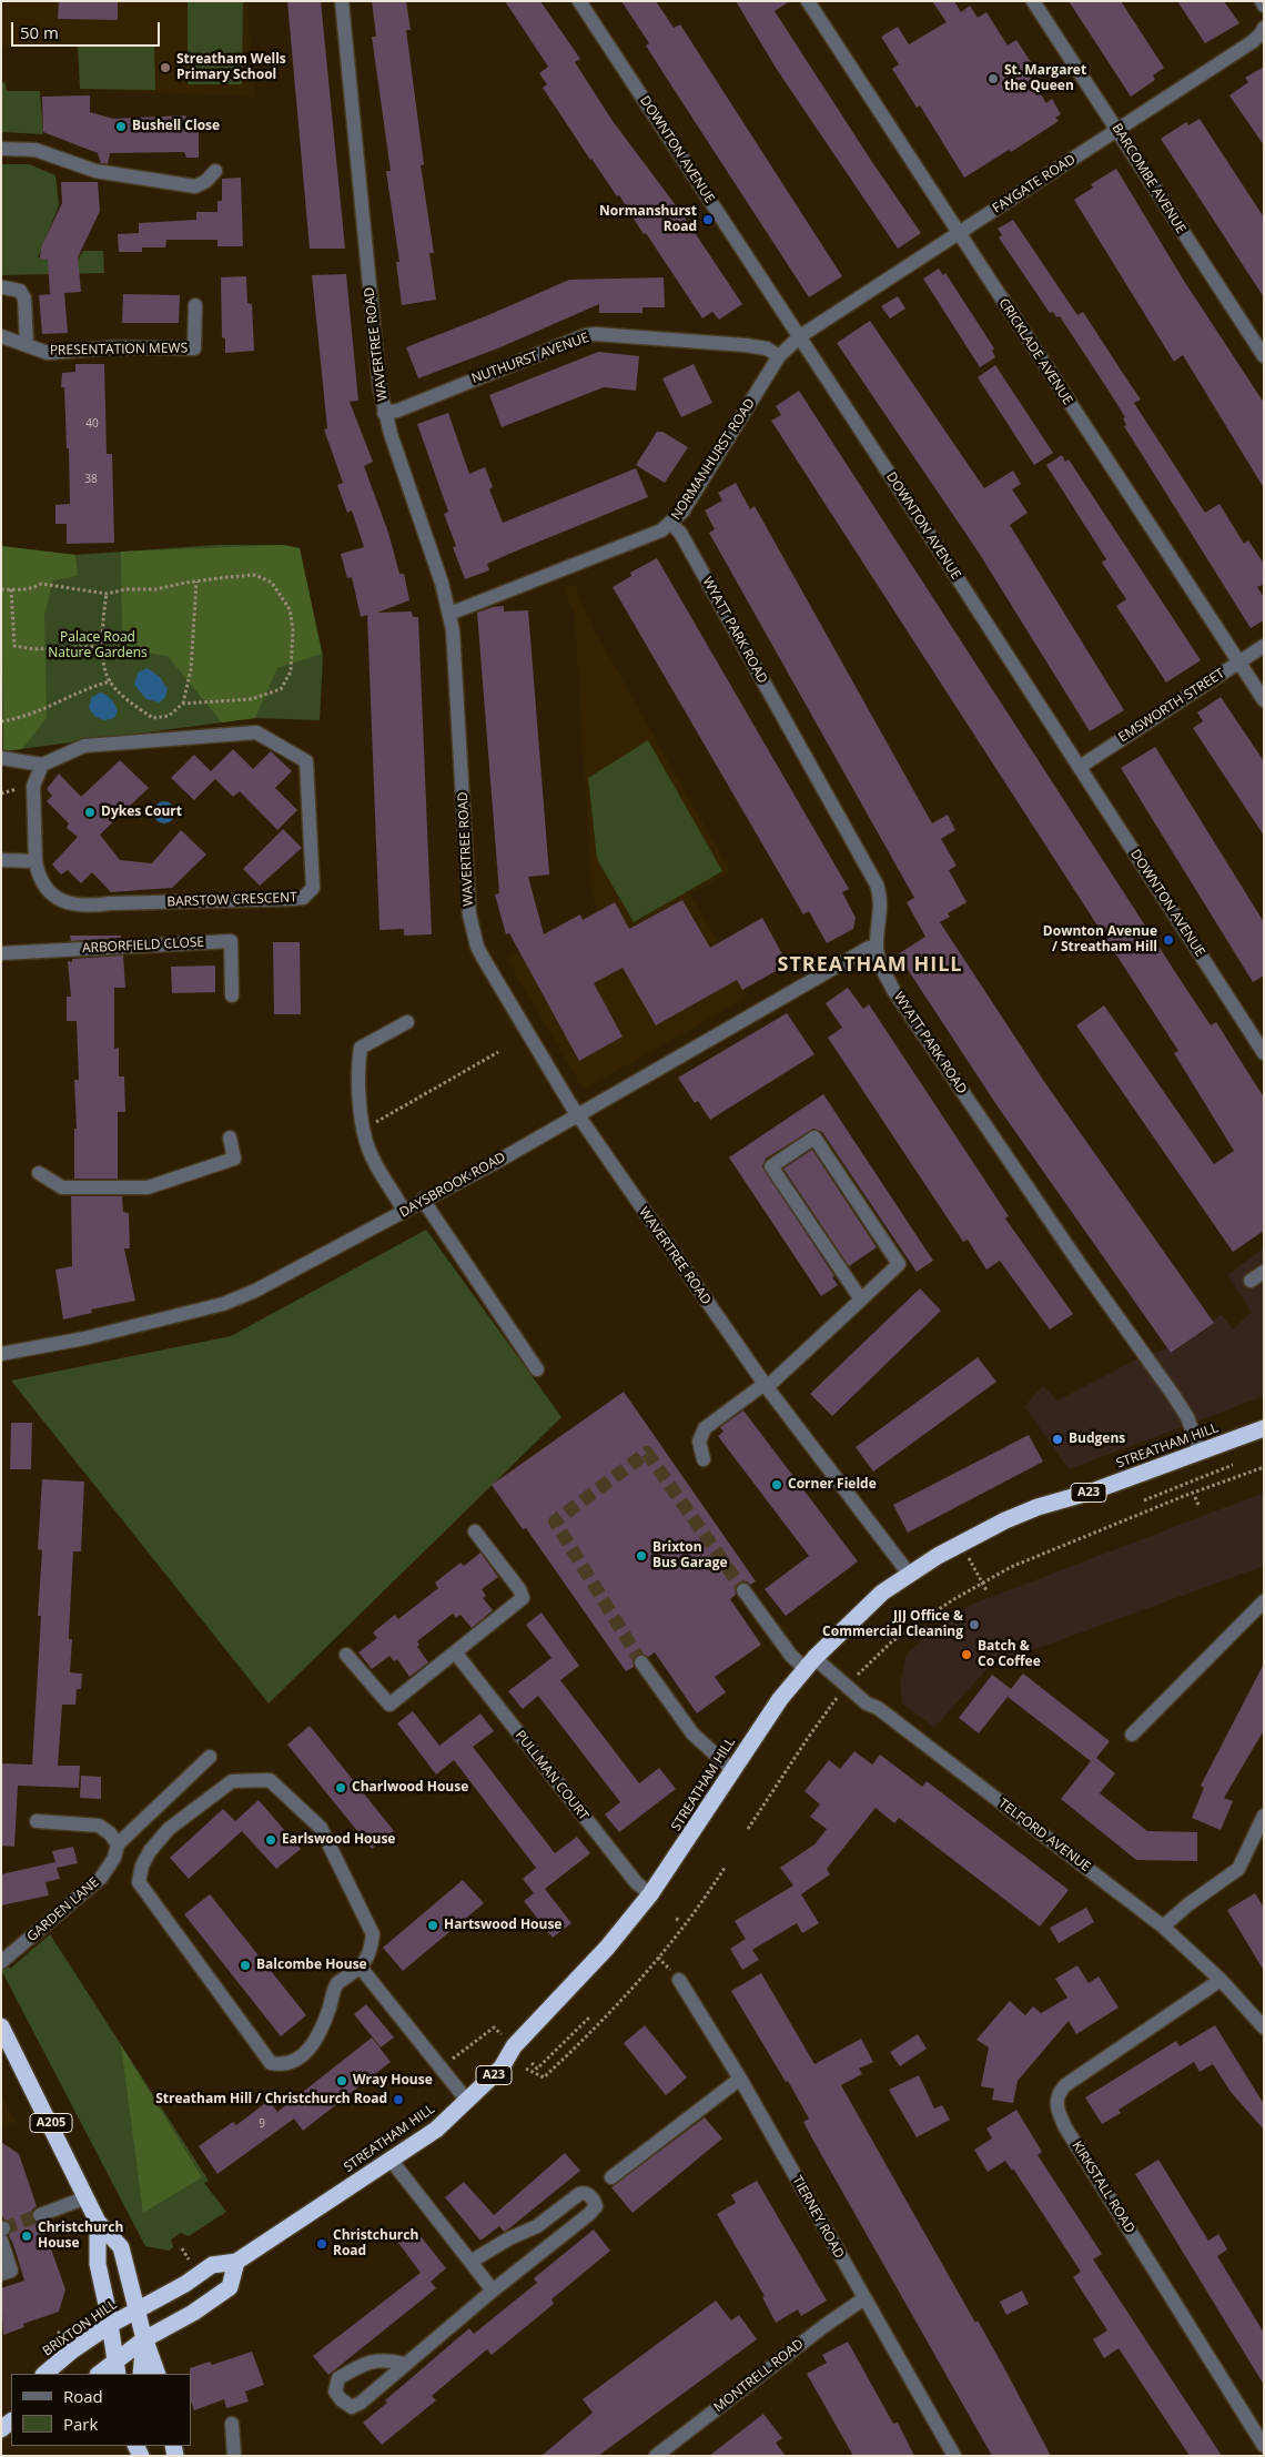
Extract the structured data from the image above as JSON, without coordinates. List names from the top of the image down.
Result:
{
  "streets": {
    "highway": [
      "STREATHAM HILL",
      "A23",
      "A205",
      "BRIXTON HILL"
    ],
    "street": [
      "DOWNTON AVENUE",
      "BARCOMBE AVENUE",
      "FAYGATE ROAD",
      "WAVERTREE ROAD",
      "PRESENTATION MEWS",
      "CRICKLADE AVENUE",
      "NUTHURST AVENUE",
      "NORMANHURST ROAD",
      "WYATT PARK ROAD",
      "EMSWORTH STREET",
      "BARSTOW CRESCENT",
      "ARBORFIELD CLOSE",
      "DAYSBROOK ROAD",
      "PULLMAN COURT",
      "TELFORD AVENUE",
      "GARDEN LANE",
      "KIRKSTALL ROAD",
      "TIERNEY ROAD",
      "MONTRELL ROAD"
    ]
  },
  "crossings": [
    ["DOWNTON AVENUE", "FAYGATE ROAD"],
    ["DOWNTON AVENUE", "NORMANHURST ROAD"],
    ["DOWNTON AVENUE", "EMSWORTH STREET"],
    ["BARCOMBE AVENUE", "FAYGATE ROAD"],
    ["FAYGATE ROAD", "CRICKLADE AVENUE"],
    ["FAYGATE ROAD", "NORMANHURST ROAD"],
    ["WAVERTREE ROAD", "NUTHURST AVENUE"],
    ["WAVERTREE ROAD", "NORMANHURST ROAD"],
    ["WAVERTREE ROAD", "DAYSBROOK ROAD"],
    ["WAVERTREE ROAD", "STREATHAM HILL"],
    ["CRICKLADE AVENUE", "EMSWORTH STREET"],
    ["NUTHURST AVENUE", "NORMANHURST ROAD"],
    ["NORMANHURST ROAD", "WYATT PARK ROAD"],
    ["WYATT PARK ROAD", "DAYSBROOK ROAD"],
    ["WYATT PARK ROAD", "STREATHAM HILL"],
    ["STREATHAM HILL", "PULLMAN COURT"],
    ["STREATHAM HILL", "TELFORD AVENUE"],
    ["STREATHAM HILL", "A205"],
    ["STREATHAM HILL", "BRIXTON HILL"],
    ["TELFORD AVENUE", "KIRKSTALL ROAD"],
    ["A205", "BRIXTON HILL"],
    ["TIERNEY ROAD", "MONTRELL ROAD"]
  ],
  "districts": ["STREATHAM HILL"],
  "parks": ["Palace Road Nature Gardens"],
  "places": [
    "Streatham Wells Primary School",
    "St. Margaret the Queen",
    "Bushell Close",
    "Normanshurst Road",
    "Dykes Court",
    "Downton Avenue / Streatham Hill",
    "Budgens",
    "Corner Fielde",
    "Brixton Bus Garage",
    "JJJ Office & Commercial Cleaning",
    "Batch & Co Coffee",
    "Charlwood House",
    "Earlswood House",
    "Hartswood House",
    "Balcombe House",
    "Wray House",
    "Streatham Hill / Christchurch Road",
    "Christchurch House",
    "Christchurch Road"
  ],
  "house_numbers": ["40", "38", "9"],
  "legend": ["Road", "Park"],
  "scale_bar": "50 m"
}
